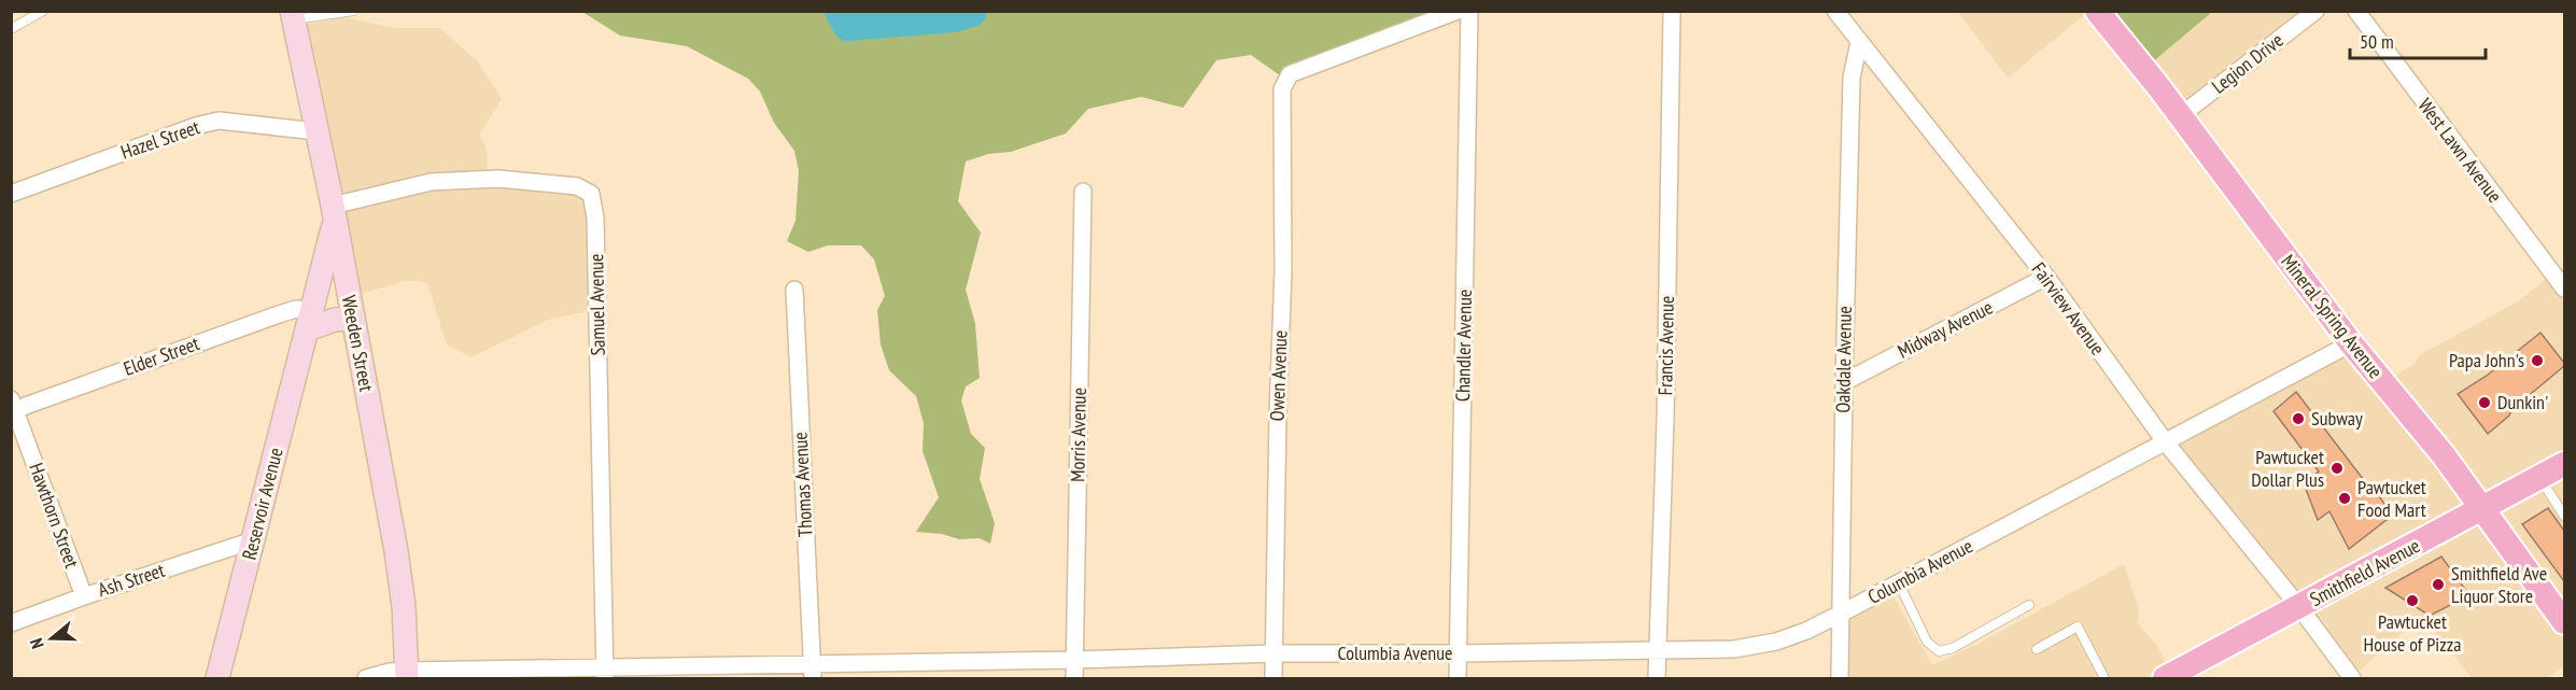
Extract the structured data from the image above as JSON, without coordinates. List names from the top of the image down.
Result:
{
  "streets": {
    "main road": [
      "Mineral Spring Avenue",
      "Weeden Street",
      "Reservoir Avenue",
      "Smithfield Avenue"
    ],
    "street": [
      "Legion Drive",
      "Hazel Street",
      "West Lawn Avenue",
      "Samuel Avenue",
      "Fairview Avenue",
      "Midway Avenue",
      "Chandler Avenue",
      "Francis Avenue",
      "Elder Street",
      "Oakdale Avenue",
      "Owen Avenue",
      "Morris Avenue",
      "Thomas Avenue",
      "Hawthorn Street",
      "Columbia Avenue",
      "Ash Street"
    ]
  },
  "crossings": [
    ["Legion Drive", "Mineral Spring Avenue"],
    ["Hazel Street", "Weeden Street"],
    ["Samuel Avenue", "Weeden Street"],
    ["Samuel Avenue", "Reservoir Avenue"],
    ["Samuel Avenue", "Columbia Avenue"],
    ["Fairview Avenue", "Midway Avenue"],
    ["Fairview Avenue", "Oakdale Avenue"],
    ["Fairview Avenue", "Columbia Avenue"],
    ["Fairview Avenue", "Smithfield Avenue"],
    ["Mineral Spring Avenue", "Columbia Avenue"],
    ["Mineral Spring Avenue", "Smithfield Avenue"],
    ["Midway Avenue", "Oakdale Avenue"],
    ["Weeden Street", "Reservoir Avenue"],
    ["Weeden Street", "Columbia Avenue"],
    ["Chandler Avenue", "Columbia Avenue"],
    ["Francis Avenue", "Columbia Avenue"],
    ["Elder Street", "Reservoir Avenue"],
    ["Elder Street", "Hawthorn Street"],
    ["Oakdale Avenue", "Columbia Avenue"],
    ["Owen Avenue", "Columbia Avenue"],
    ["Morris Avenue", "Columbia Avenue"],
    ["Thomas Avenue", "Columbia Avenue"],
    ["Reservoir Avenue", "Ash Street"],
    ["Hawthorn Street", "Ash Street"]
  ],
  "places": [
    "Papa John's",
    "Dunkin'",
    "Subway",
    "Pawtucket Dollar Plus",
    "Pawtucket Food Mart",
    "Smithfield Ave Liquor Store",
    "Pawtucket House of Pizza"
  ],
  "scale_bar": "50 m",
  "north": "left"
}
